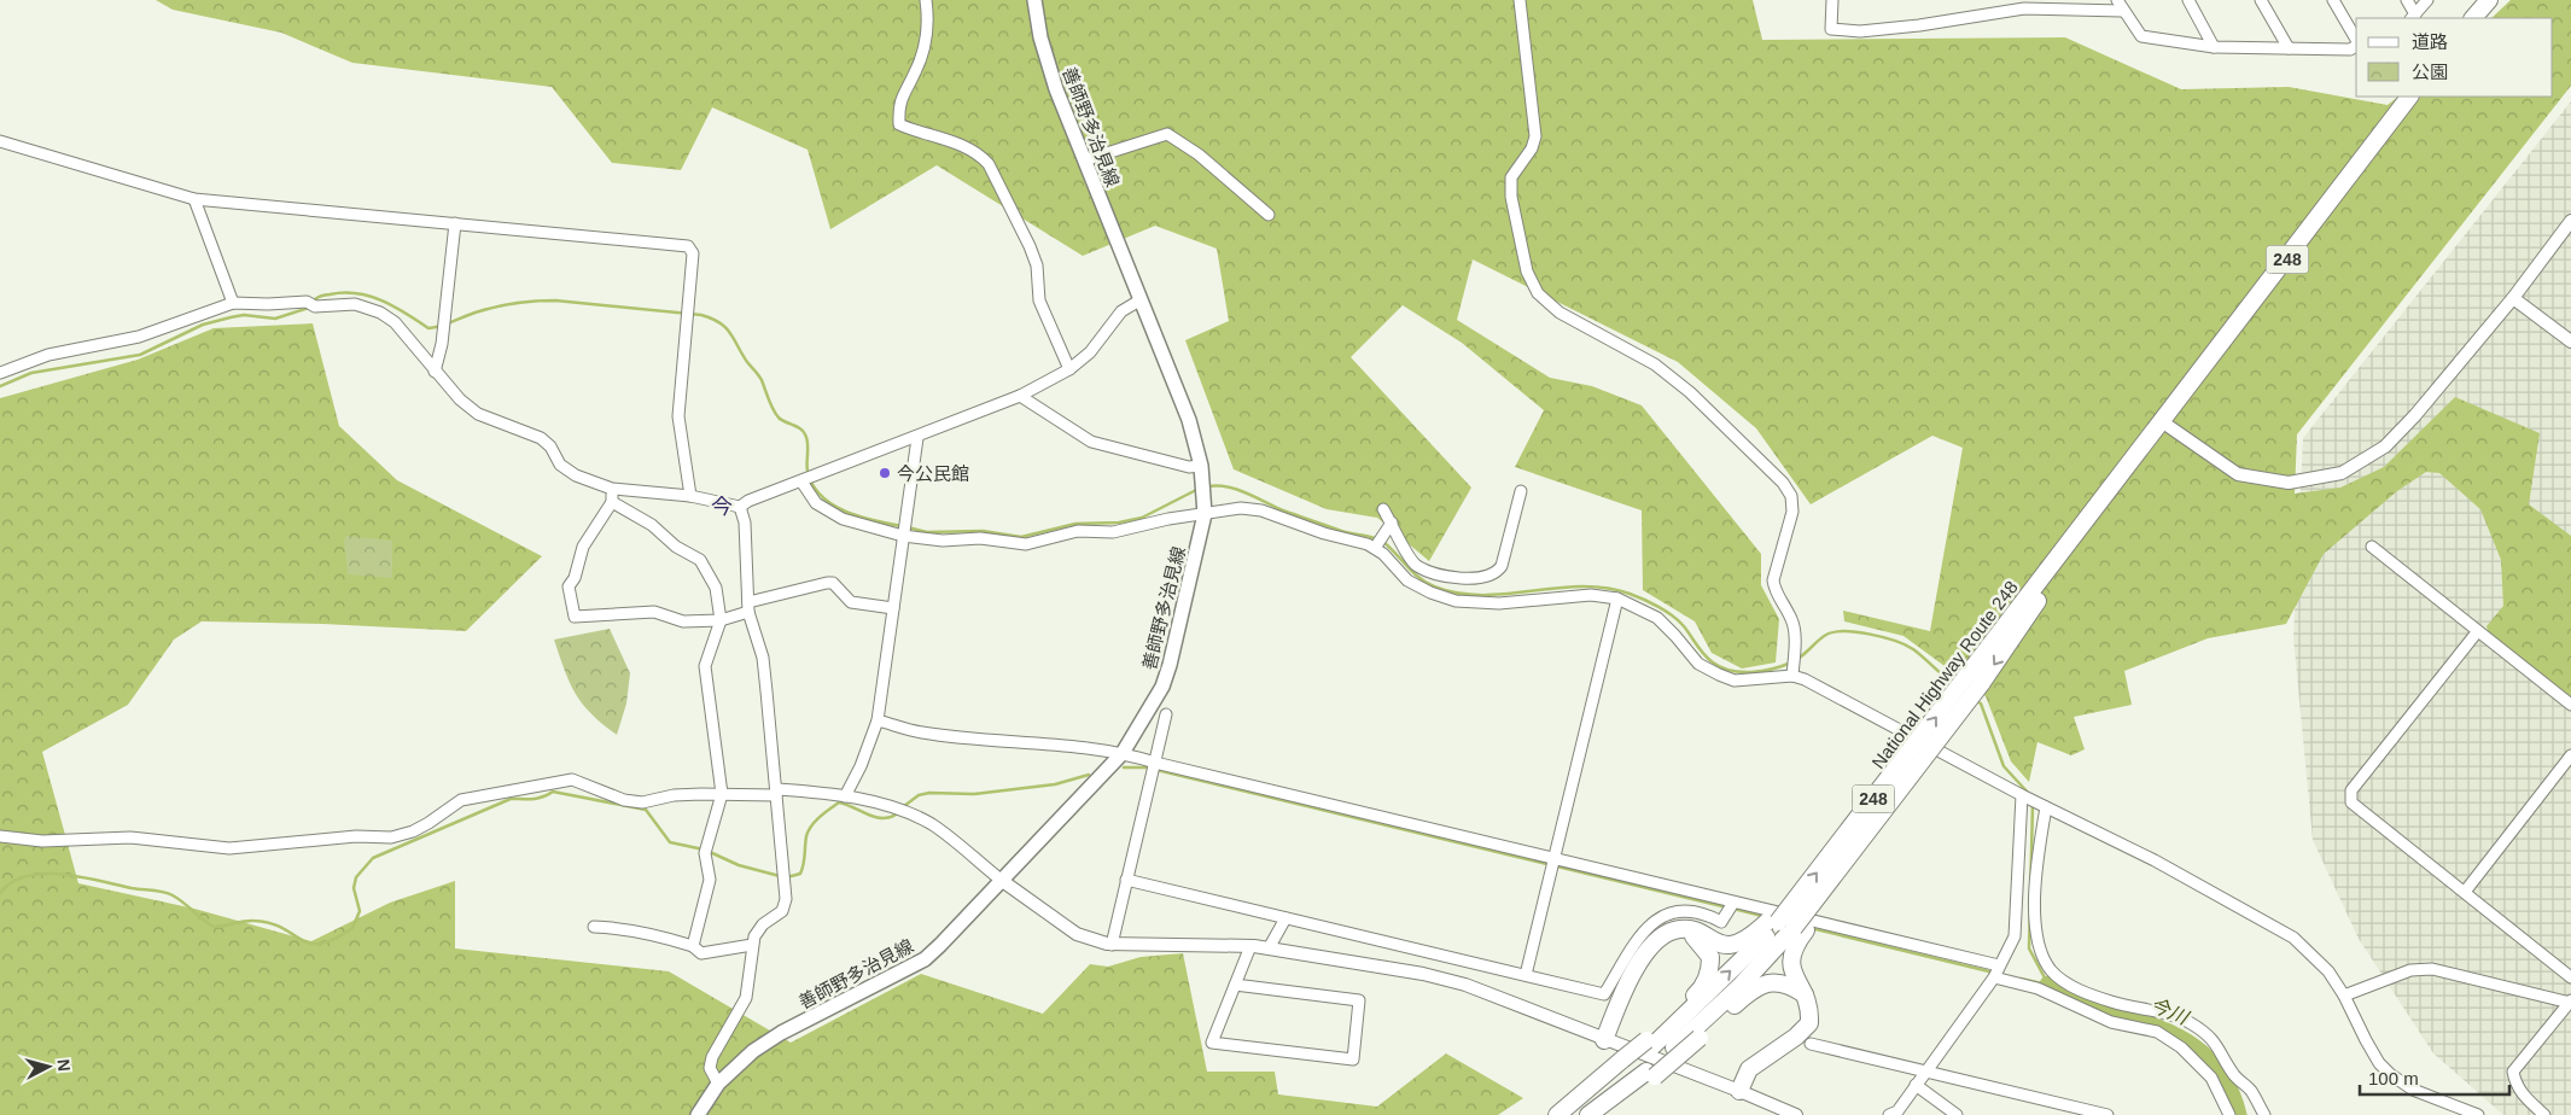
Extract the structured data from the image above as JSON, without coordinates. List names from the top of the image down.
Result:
{
  "streets": {
    "highway": ["248", "National Highway Route 248"],
    "main road": ["善師野多治見線"]
  },
  "districts": ["今"],
  "water": ["今川"],
  "places": ["今公民館"],
  "legend": ["道路", "公園"],
  "scale_bar": "100 m",
  "north": "right"
}
